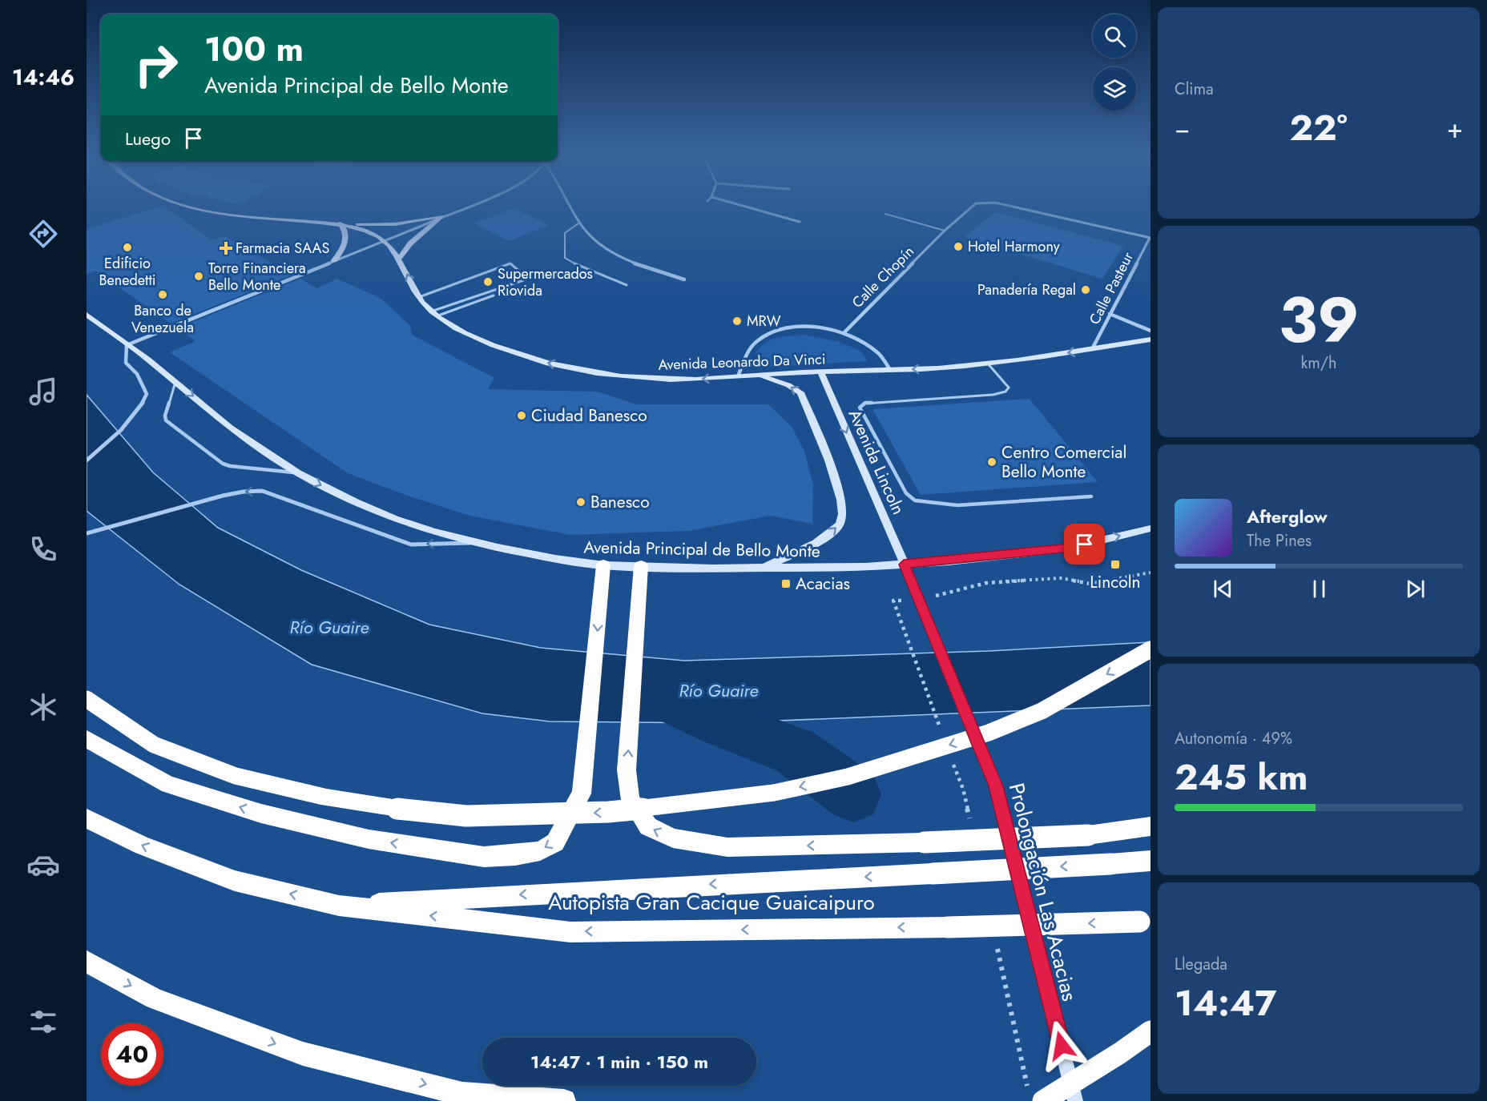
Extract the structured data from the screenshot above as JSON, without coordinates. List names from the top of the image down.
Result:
{
  "streets": {
    "highway": ["Autopista Gran Cacique Guaicaipuro"],
    "street": [
      "Calle Chopín",
      "Calle Pasteur",
      "Avenida Leonardo Da Vinci",
      "Avenida Lincoln",
      "Avenida Principal de Bello Monte",
      "Prolongación Las Acacias"
    ]
  },
  "crossings": [
    ["Calle Chopín", "Calle Pasteur"],
    ["Calle Pasteur", "Avenida Leonardo Da Vinci"],
    ["Avenida Leonardo Da Vinci", "Avenida Lincoln"],
    ["Avenida Lincoln", "Avenida Principal de Bello Monte"],
    ["Avenida Lincoln", "Prolongación Las Acacias"],
    ["Avenida Principal de Bello Monte", "Prolongación Las Acacias"]
  ],
  "one_way": ["Avenida Leonardo Da Vinci", "Avenida Lincoln"],
  "water": ["Río Guaire"],
  "places": {
    "other": [
      "Hotel Harmony",
      "Edificio Benedetti",
      "Torre Financiera Bello Monte",
      "Supermercados Riovida",
      "Panadería Regal",
      "Banco de Venezuela",
      "MRW",
      "Ciudad Banesco",
      "Centro Comercial Bello Monte",
      "Banesco"
    ],
    "health": ["Farmacia SAAS"],
    "transit": ["Lincoln", "Acacias"]
  },
  "page": {
    "tabs": "14:46",
    "tile": [
      "Clima",
      ["39", "km/h"],
      ["Autonomía · 49%", "245 km"],
      ["Llegada", "14:47"]
    ],
    "turn": ["100 m", "Avenida Principal de Bello Monte"],
    "heat": ["−", "22°", "+"],
    "then": "Luego",
    "song": ["Afterglow", "The Pines"],
    "limit": "40",
    "trip": "14:47 · 1 min · 150 m"
  }
}
